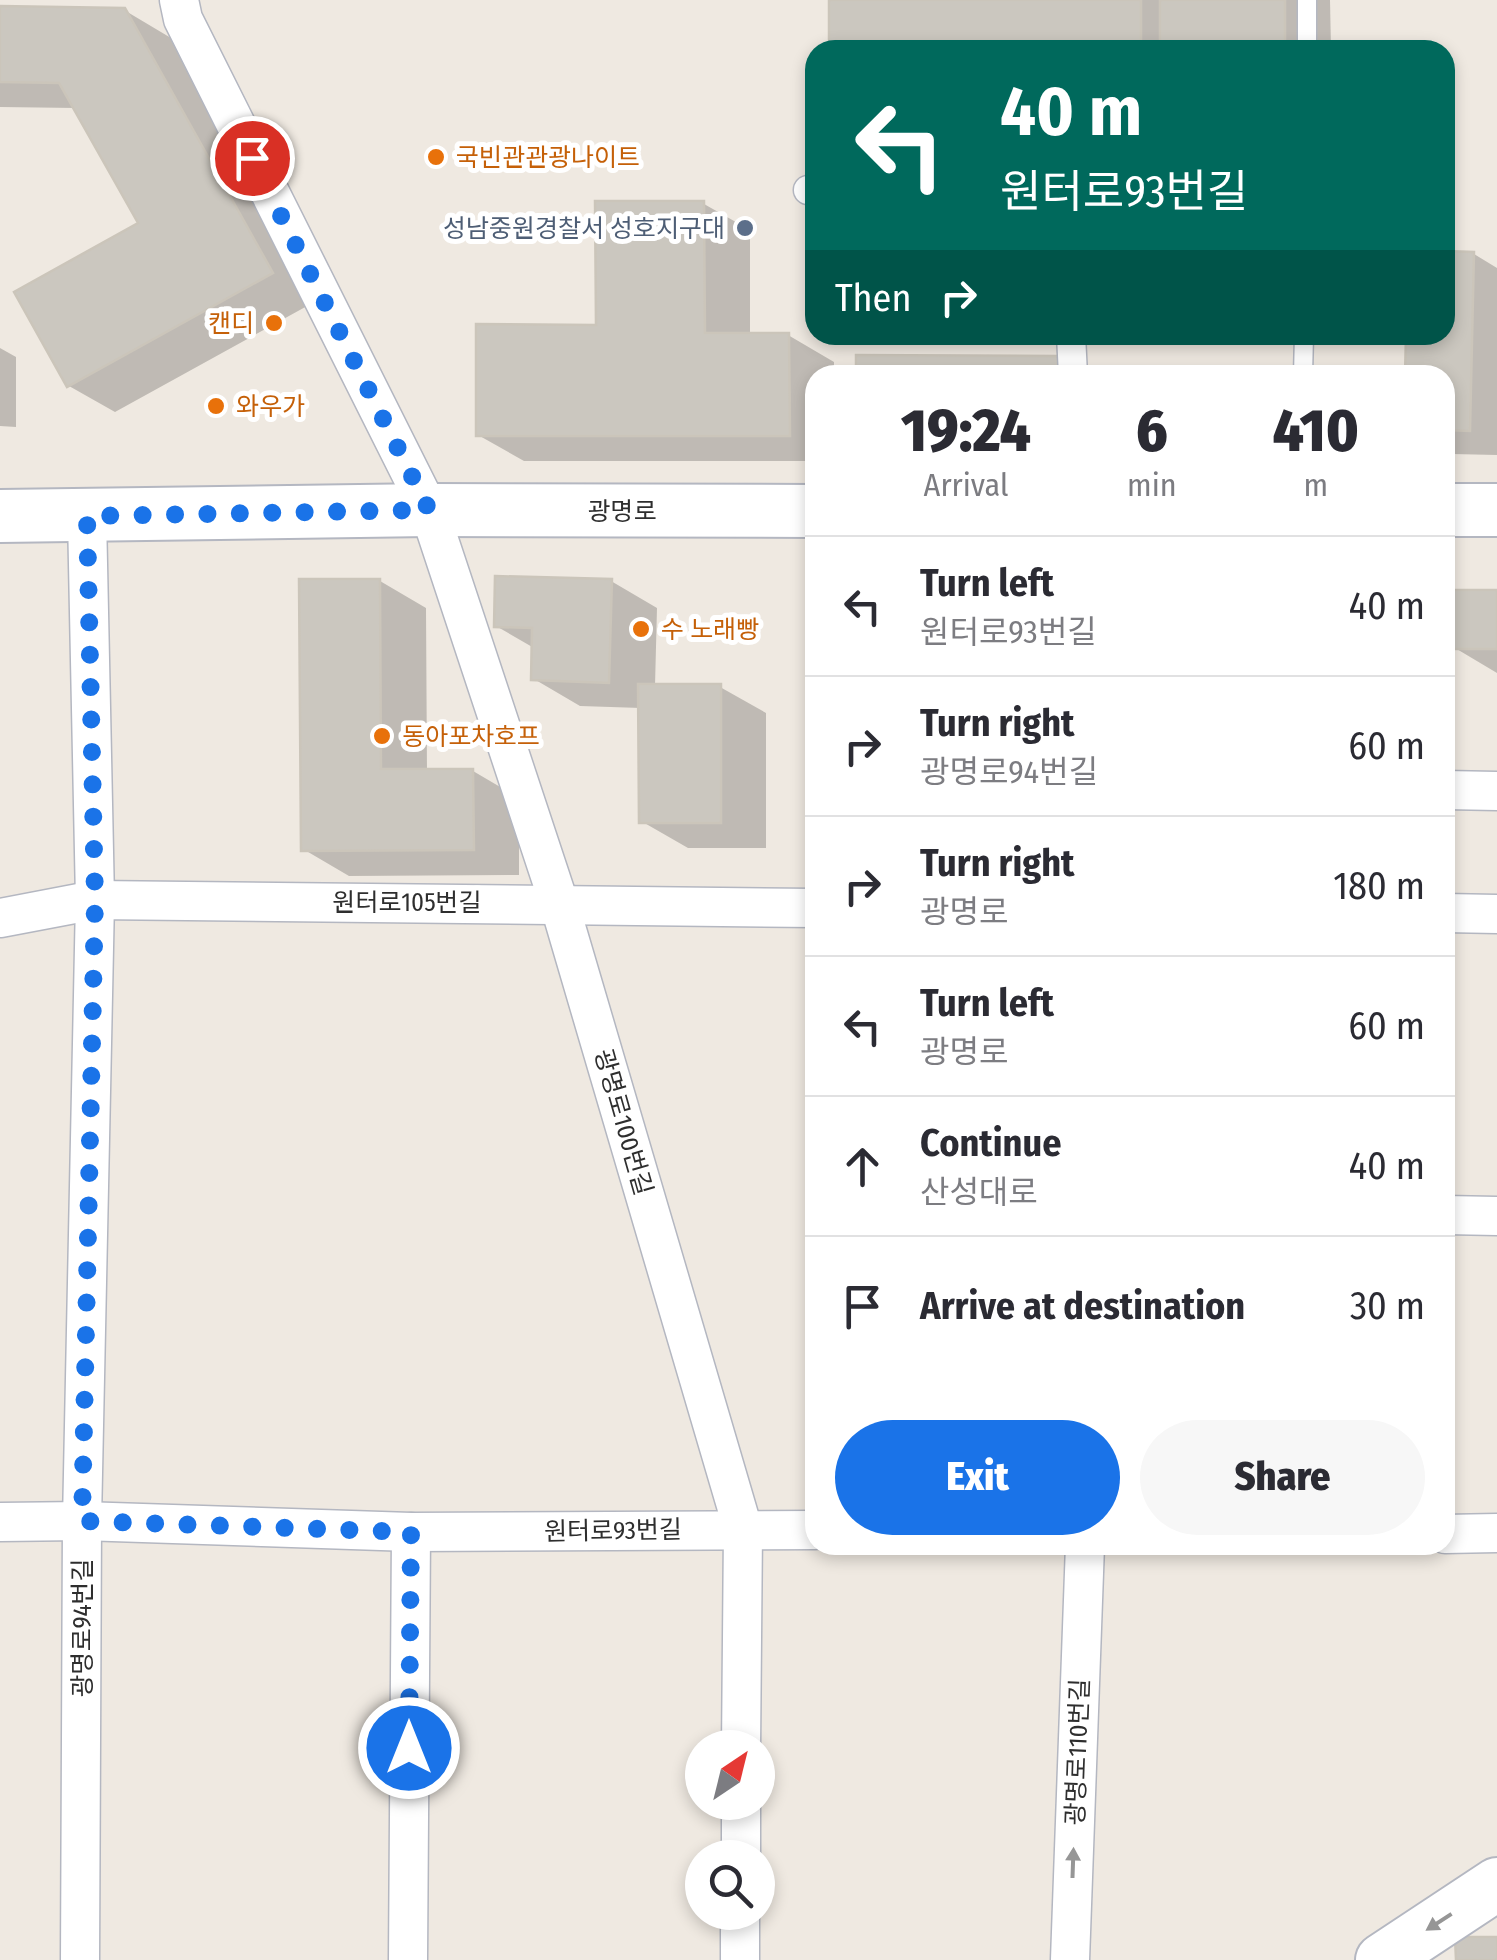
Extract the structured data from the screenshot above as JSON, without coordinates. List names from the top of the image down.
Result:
{
  "streets": {
    "main road": ["광명로"],
    "street": [
      "원터로105번길",
      "광명로100번길",
      "원터로93번길",
      "광명로94번길",
      "광명로110번길"
    ]
  },
  "crossings": [
    ["광명로", "광명로100번길"],
    ["광명로", "광명로94번길"],
    ["원터로105번길", "광명로100번길"],
    ["원터로105번길", "광명로94번길"],
    ["광명로100번길", "원터로93번길"],
    ["원터로93번길", "광명로94번길"]
  ],
  "one_way": ["광명로110번길"],
  "places": [
    "국빈관관광나이트",
    "성남중원경찰서 성호지구대",
    "캔디",
    "와우가",
    "수 노래빵",
    "동아포차호프"
  ],
  "north": "top right",
  "page": {
    "turn": ["40 m", "원터로93번길"],
    "then": "Then",
    "eta": [
      "19:24",
      "Arrival",
      "6",
      "min",
      "410",
      "m"
    ],
    "list": [
      {
        "name": "Turn left",
        "note": "원터로93번길",
        "value": "40 m"
      },
      {
        "name": "Turn right",
        "note": "광명로94번길",
        "value": "60 m"
      },
      {
        "name": "Turn right",
        "note": "광명로",
        "value": "180 m"
      },
      {
        "name": "Turn left",
        "note": "광명로",
        "value": "60 m"
      },
      {
        "name": "Continue",
        "note": "산성대로",
        "value": "40 m"
      },
      {
        "name": "Arrive at destination",
        "value": "30 m"
      }
    ],
    "buttons": ["Exit", "Share"]
  }
}
